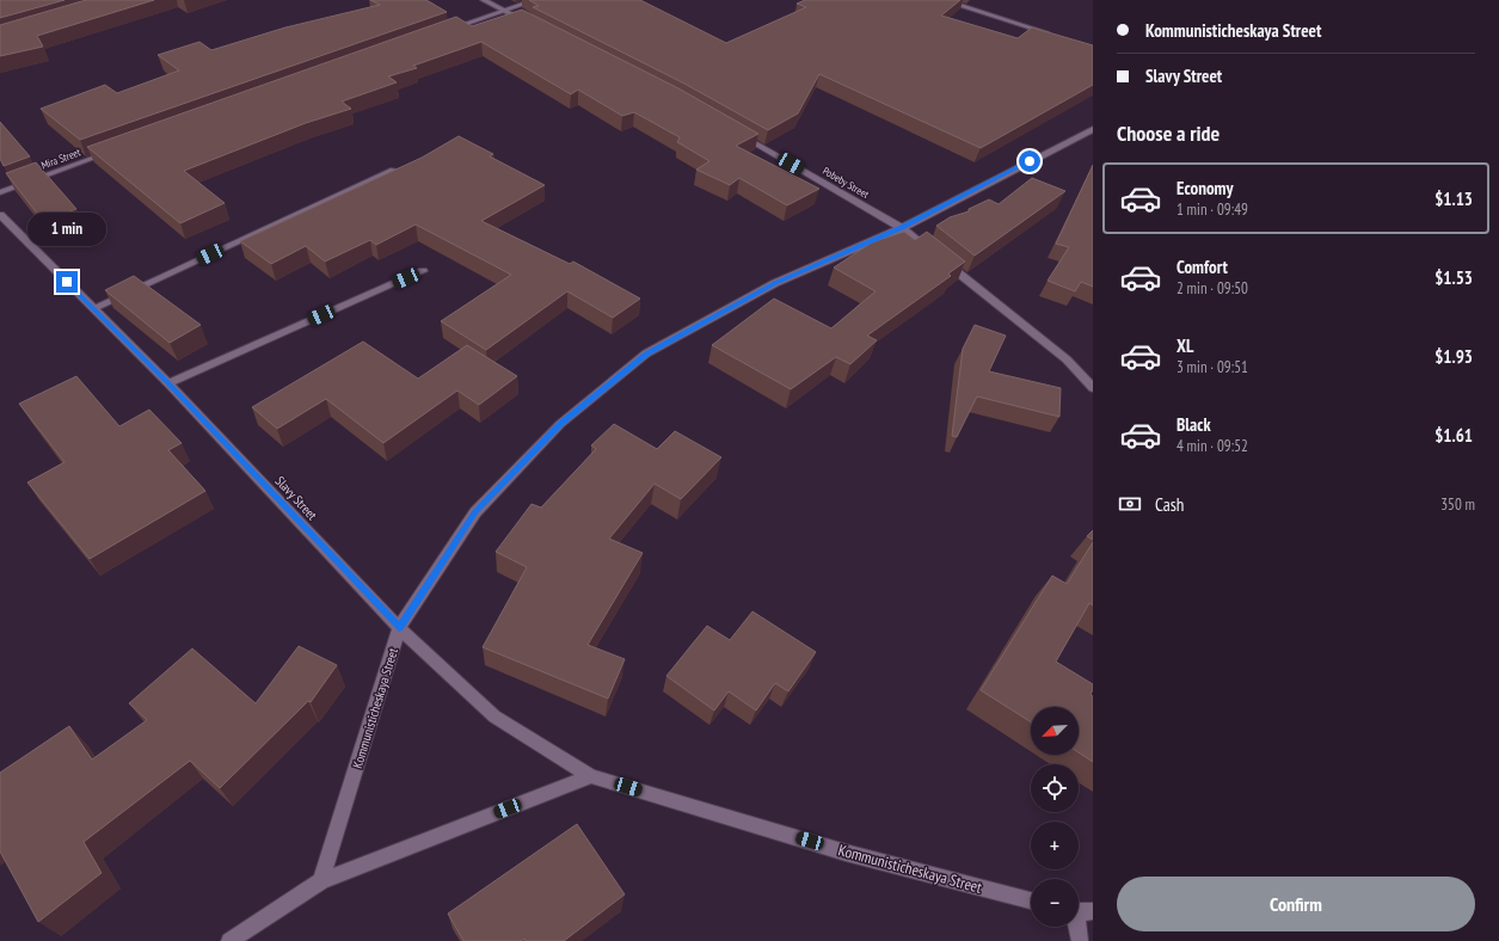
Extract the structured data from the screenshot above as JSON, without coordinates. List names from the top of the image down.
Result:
{
  "streets": {
    "street": [
      "Mira Street",
      "Pobeby Street",
      "Slavy Street",
      "Kommunisticheskaya Street"
    ]
  },
  "crossings": [
    ["Pobeby Street", "Kommunisticheskaya Street"],
    ["Slavy Street", "Kommunisticheskaya Street"]
  ],
  "north": "bottom left",
  "page": {
    "banner": ["Kommunisticheskaya Street", "Slavy Street"],
    "heading": "Choose a ride",
    "list": [
      {
        "name": "Economy",
        "note": "1 min · 09:49",
        "value": "$1.13"
      },
      {
        "name": "Comfort",
        "note": "2 min · 09:50",
        "value": "$1.53"
      },
      {
        "name": "XL",
        "note": "3 min · 09:51",
        "value": "$1.93"
      },
      {
        "name": "Black",
        "note": "4 min · 09:52",
        "value": "$1.61"
      }
    ],
    "bubble": "1 min",
    "pay": ["Cash", "350 m"],
    "map_buttons": ["+", "−"],
    "buttons": "Confirm"
  }
}
